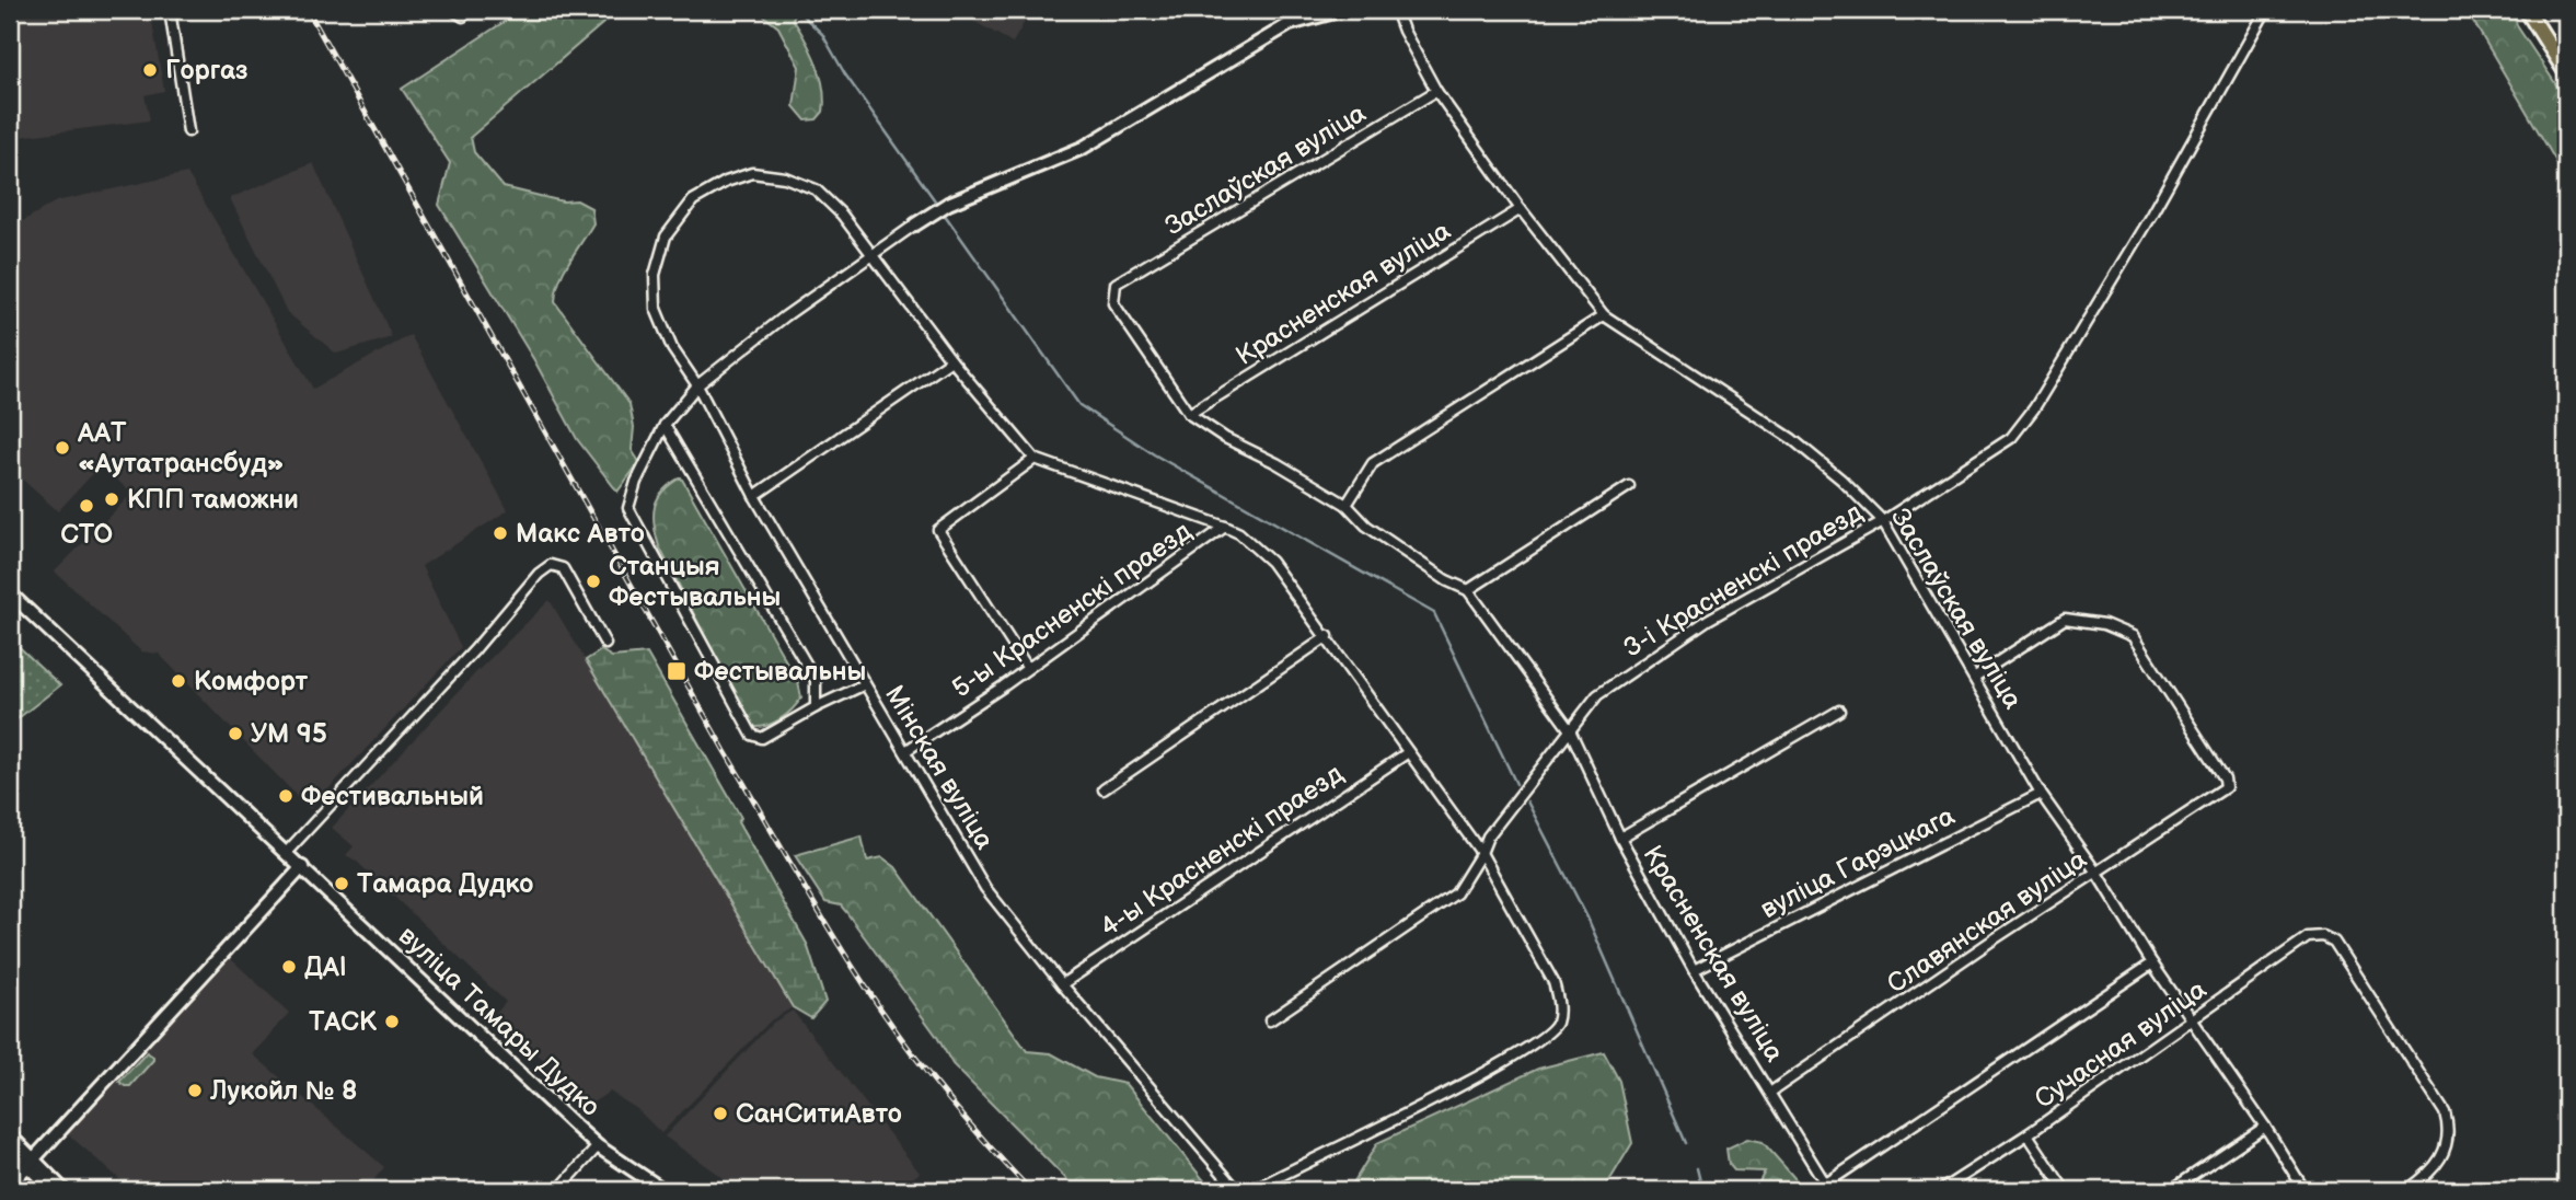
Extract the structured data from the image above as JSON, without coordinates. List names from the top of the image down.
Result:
{
  "streets": {
    "street": [
      "Заслаўская вуліца",
      "Красненская вуліца",
      "3-і Красненскі праезд",
      "5-ы Красненскі праезд",
      "Мінская вуліца",
      "4-ы Красненскі праезд",
      "вуліца Гарэцкага",
      "Славянская вуліца",
      "вуліца Тамары Дудко",
      "Сучасная вуліца"
    ]
  },
  "crossings": [
    ["Заслаўская вуліца", "Красненская вуліца"],
    ["Заслаўская вуліца", "3-і Красненскі праезд"],
    ["Заслаўская вуліца", "вуліца Гарэцкага"],
    ["Заслаўская вуліца", "Славянская вуліца"],
    ["Заслаўская вуліца", "Сучасная вуліца"],
    ["Красненская вуліца", "3-і Красненскі праезд"],
    ["Красненская вуліца", "вуліца Гарэцкага"],
    ["Красненская вуліца", "Славянская вуліца"],
    ["Красненская вуліца", "Сучасная вуліца"],
    ["5-ы Красненскі праезд", "Мінская вуліца"],
    ["Мінская вуліца", "4-ы Красненскі праезд"]
  ],
  "places": {
    "other": [
      "Горгаз",
      "ААТ «Аутатрансбуд»",
      "КПП таможни",
      "СТО",
      "Макс Авто",
      "Станцыя Фестывальны",
      "Комфорт",
      "УМ 95",
      "Фестивальный",
      "Тамара Дудко",
      "ДАІ",
      "ТАСК",
      "Лукойл № 8",
      "СанСитиАвто"
    ],
    "transit": ["Фестывальны"]
  }
}
